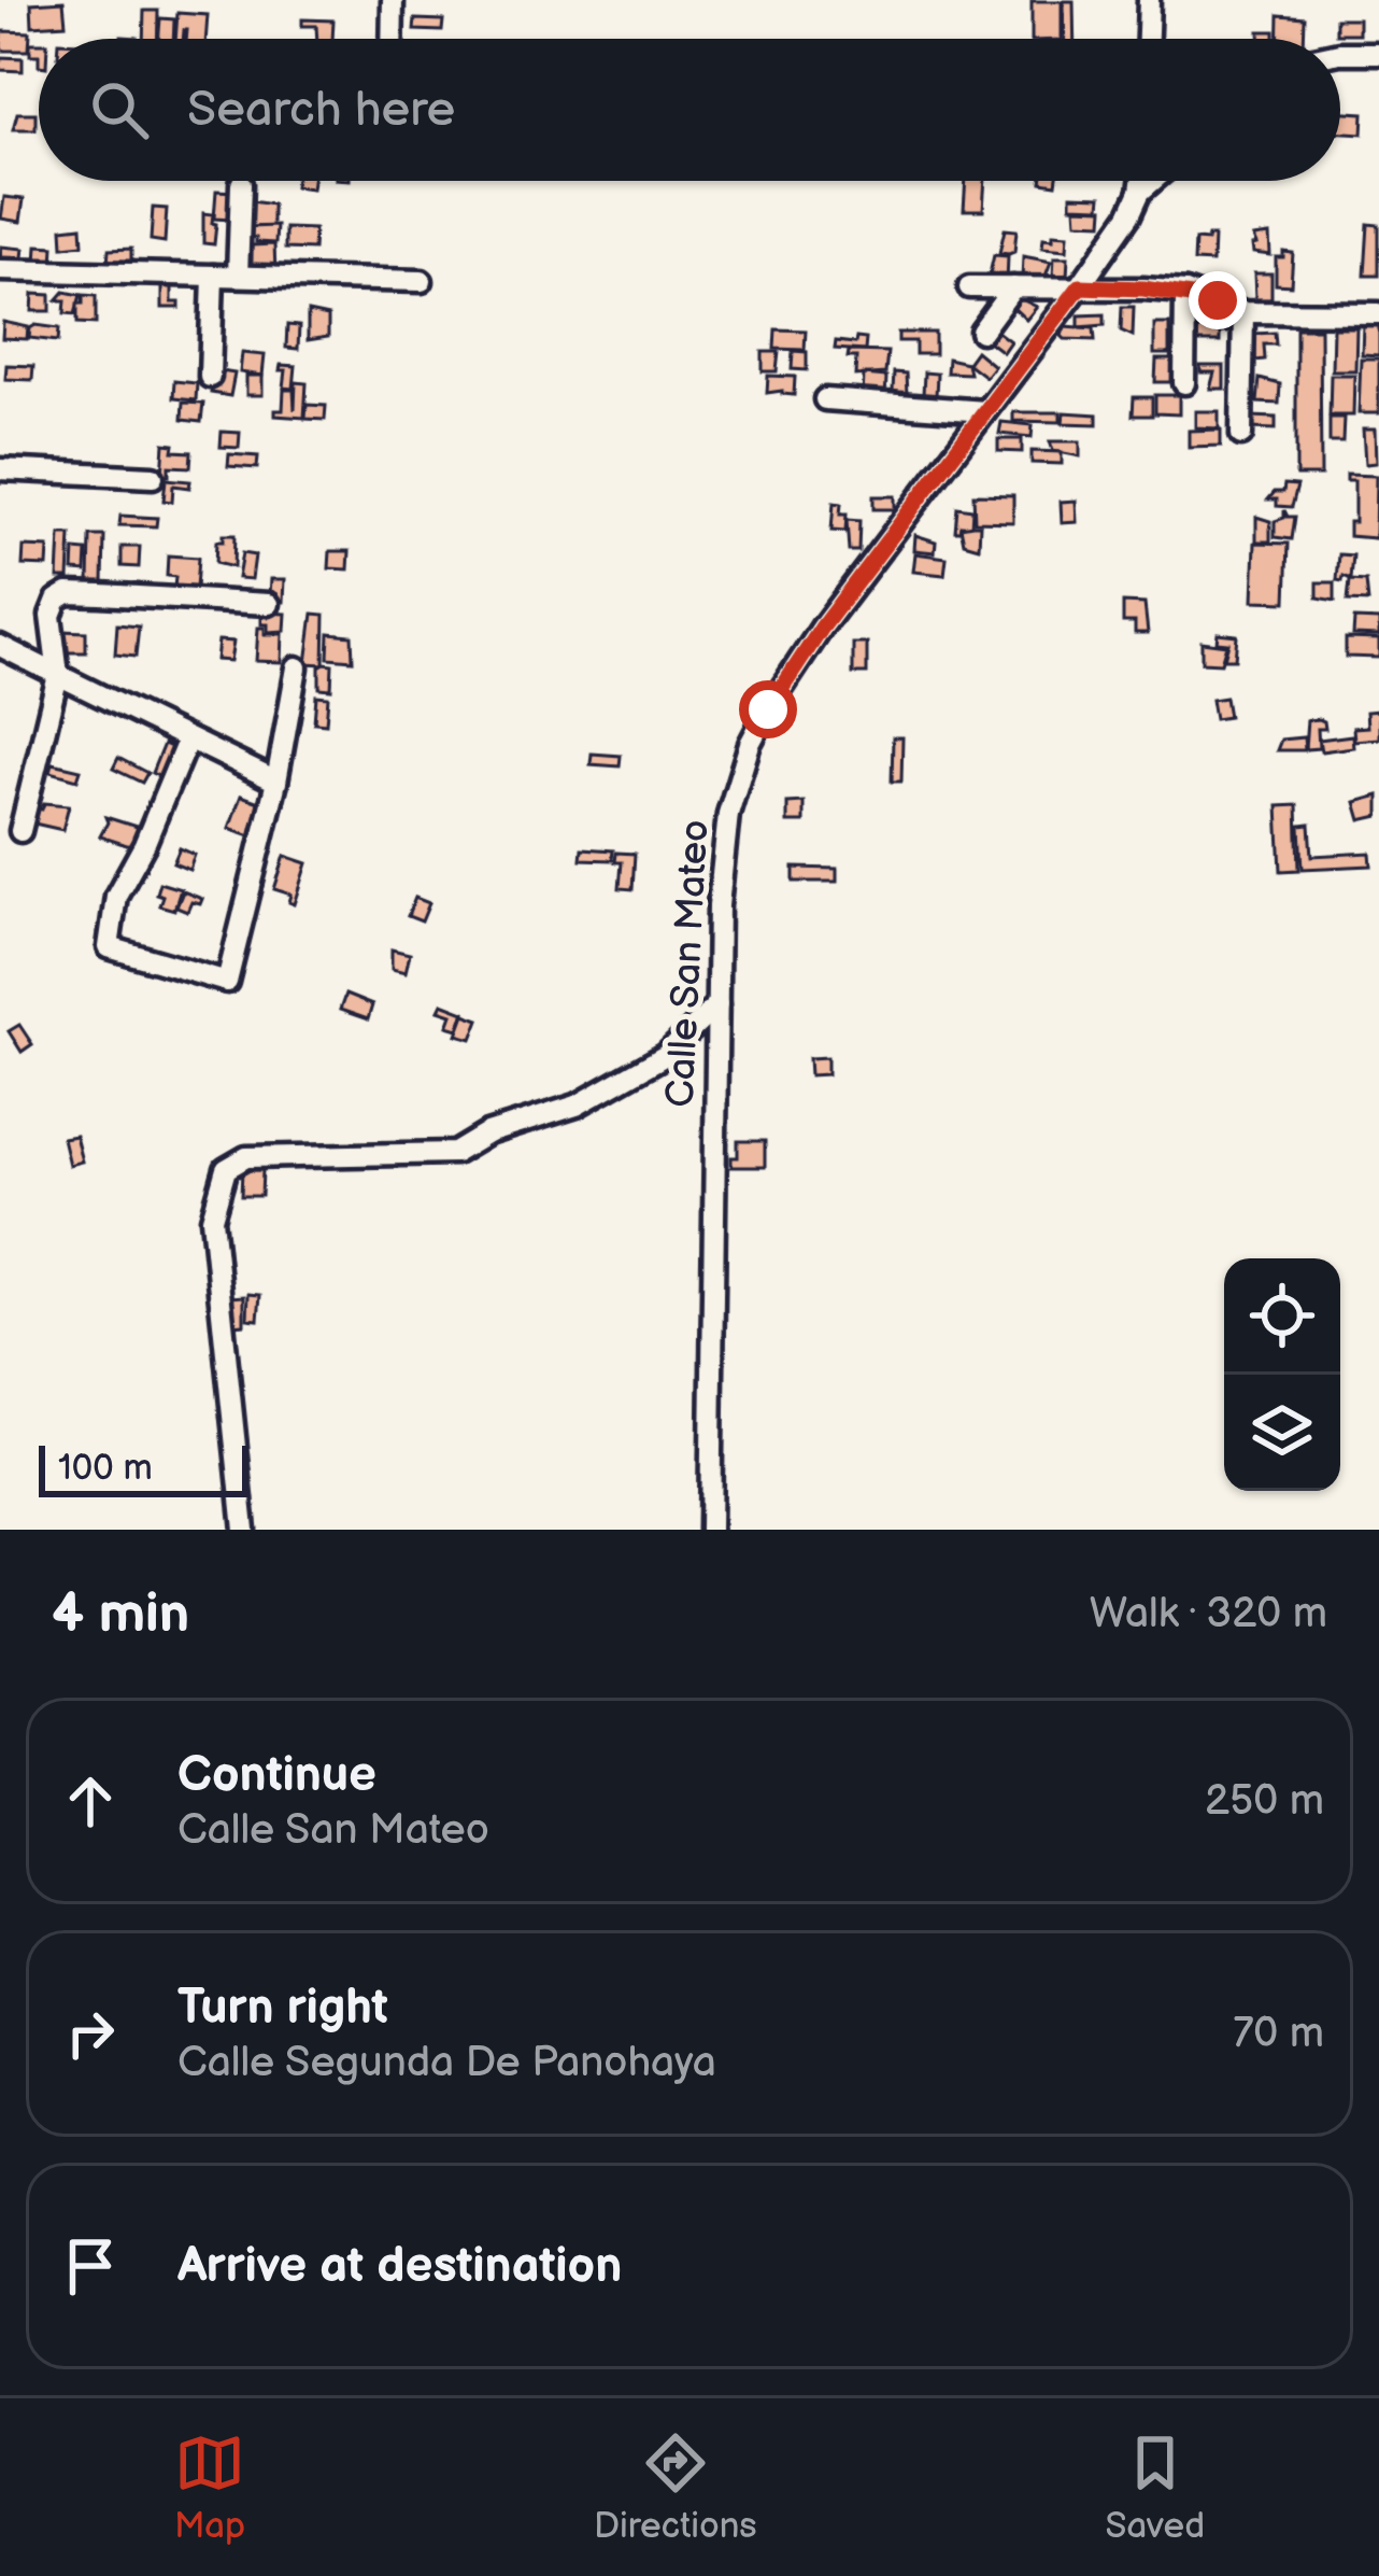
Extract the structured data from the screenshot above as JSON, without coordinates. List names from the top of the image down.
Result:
{
  "streets": {
    "street": ["Calle San Mateo"]
  },
  "scale_bar": "100 m",
  "page": {
    "search": "Search here",
    "scale": "100 m",
    "heading": ["4 min", "Walk · 320 m"],
    "list": [
      ["Continue", "Calle San Mateo", "250 m"],
      ["Turn right", "Calle Segunda De Panohaya", "70 m"],
      "Arrive at destination"
    ],
    "nav": ["Map", "Directions", "Saved"]
  }
}
